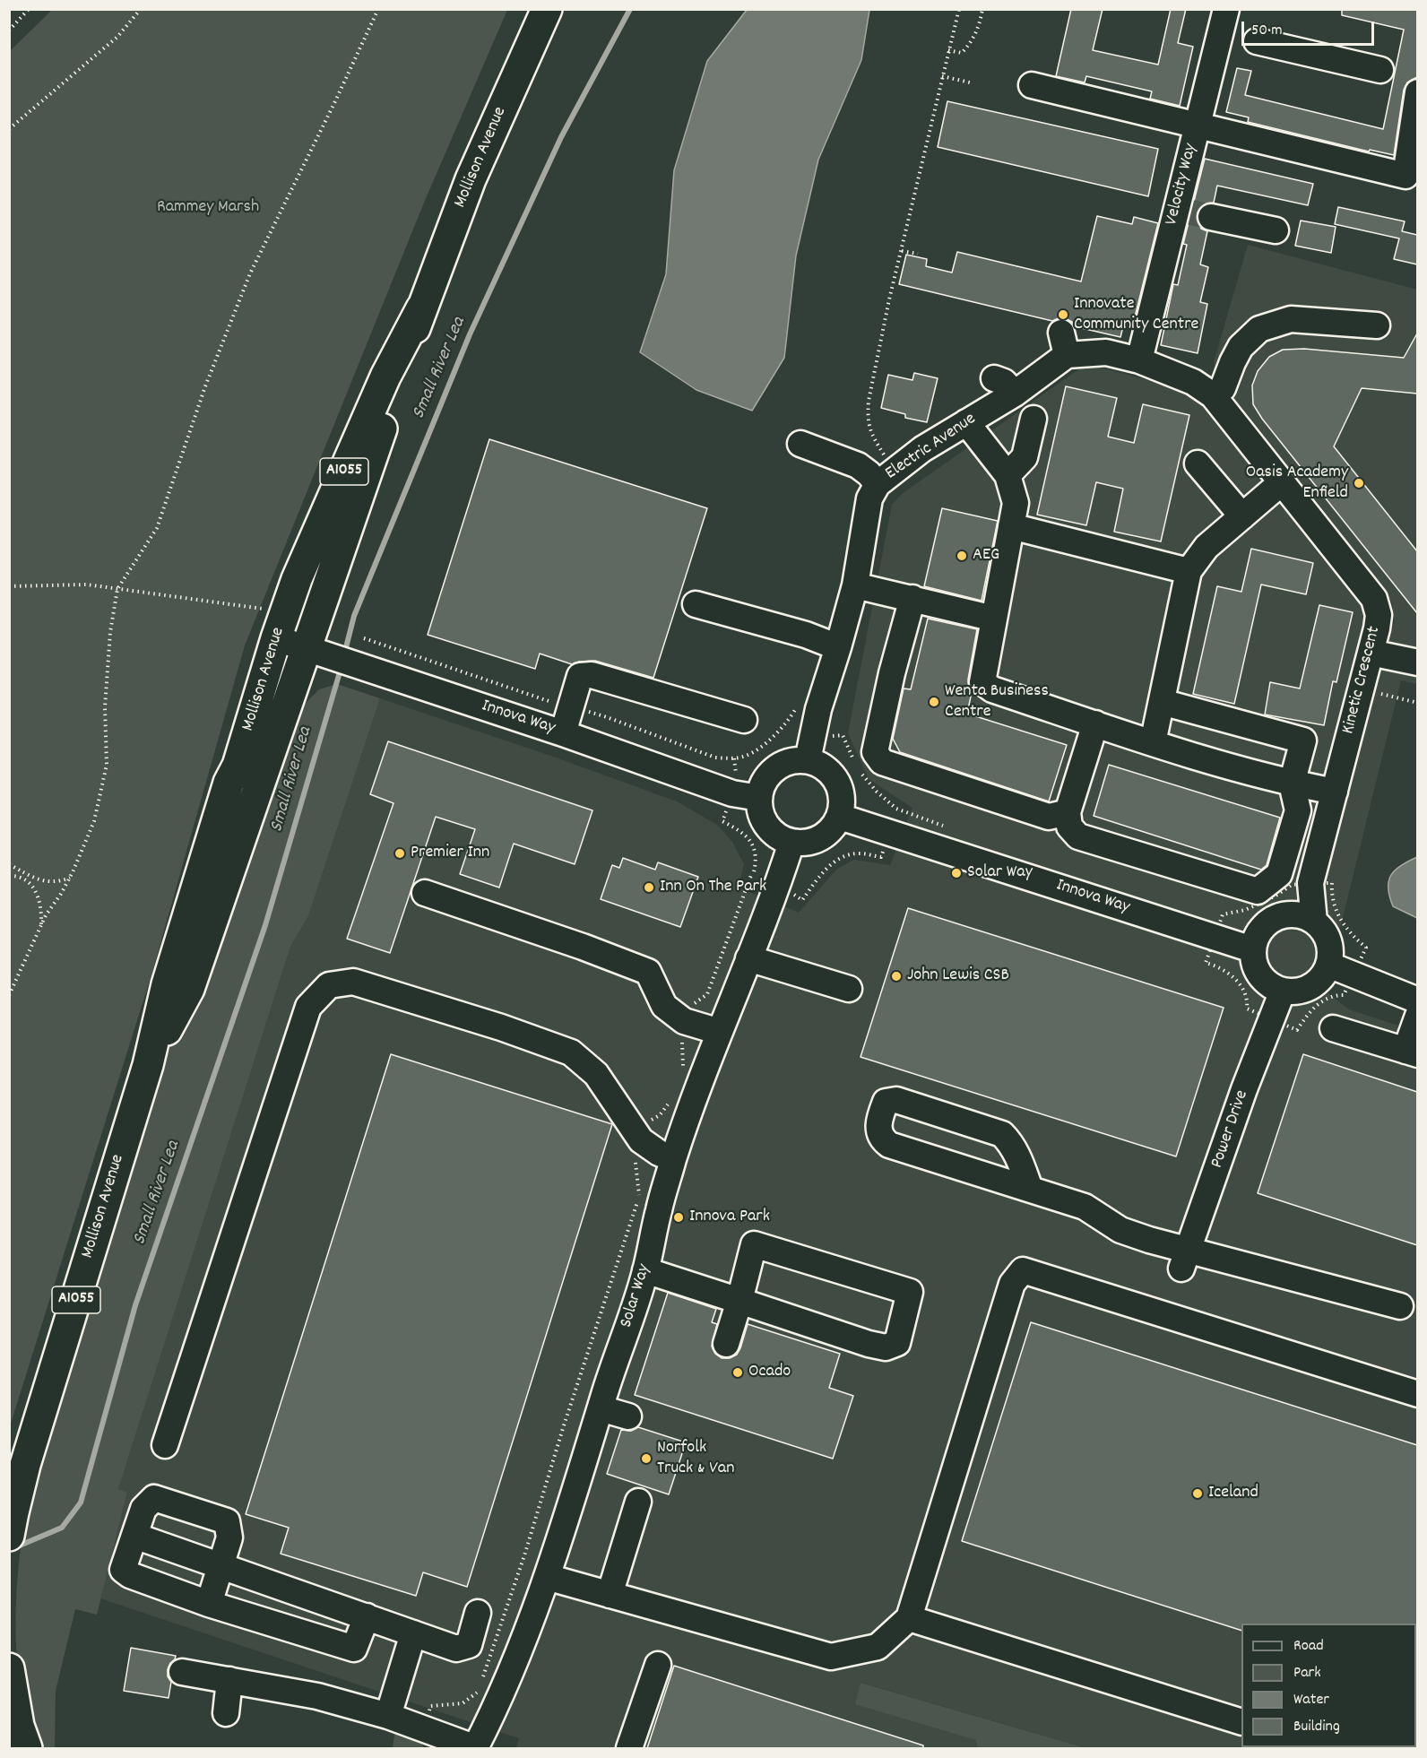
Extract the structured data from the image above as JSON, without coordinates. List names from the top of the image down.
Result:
{
  "streets": {
    "main road": ["Mollison Avenue", "A1055"],
    "street": [
      "Velocity Way",
      "Electric Avenue",
      "Kinetic Crescent",
      "Innova Way",
      "Power Drive",
      "Solar Way"
    ]
  },
  "crossings": [
    ["Mollison Avenue", "Innova Way"],
    ["Velocity Way", "Electric Avenue"],
    ["Electric Avenue", "Kinetic Crescent"],
    ["Electric Avenue", "Innova Way"],
    ["Electric Avenue", "Solar Way"],
    ["Kinetic Crescent", "Innova Way"],
    ["Kinetic Crescent", "Power Drive"],
    ["Innova Way", "Power Drive"],
    ["Innova Way", "Solar Way"]
  ],
  "water": ["Small River Lea"],
  "parks": ["Rammey Marsh"],
  "places": [
    "Innovate Community Centre",
    "Oasis Academy Enfield",
    "AEG",
    "Wenta Business Centre",
    "Premier Inn",
    "Solar Way",
    "Inn On The Park",
    "John Lewis CSB",
    "Innova Park",
    "Ocado",
    "Norfolk Truck & Van",
    "Iceland"
  ],
  "legend": [
    "Road",
    "Park",
    "Water",
    "Building"
  ],
  "scale_bar": "50 m"
}
